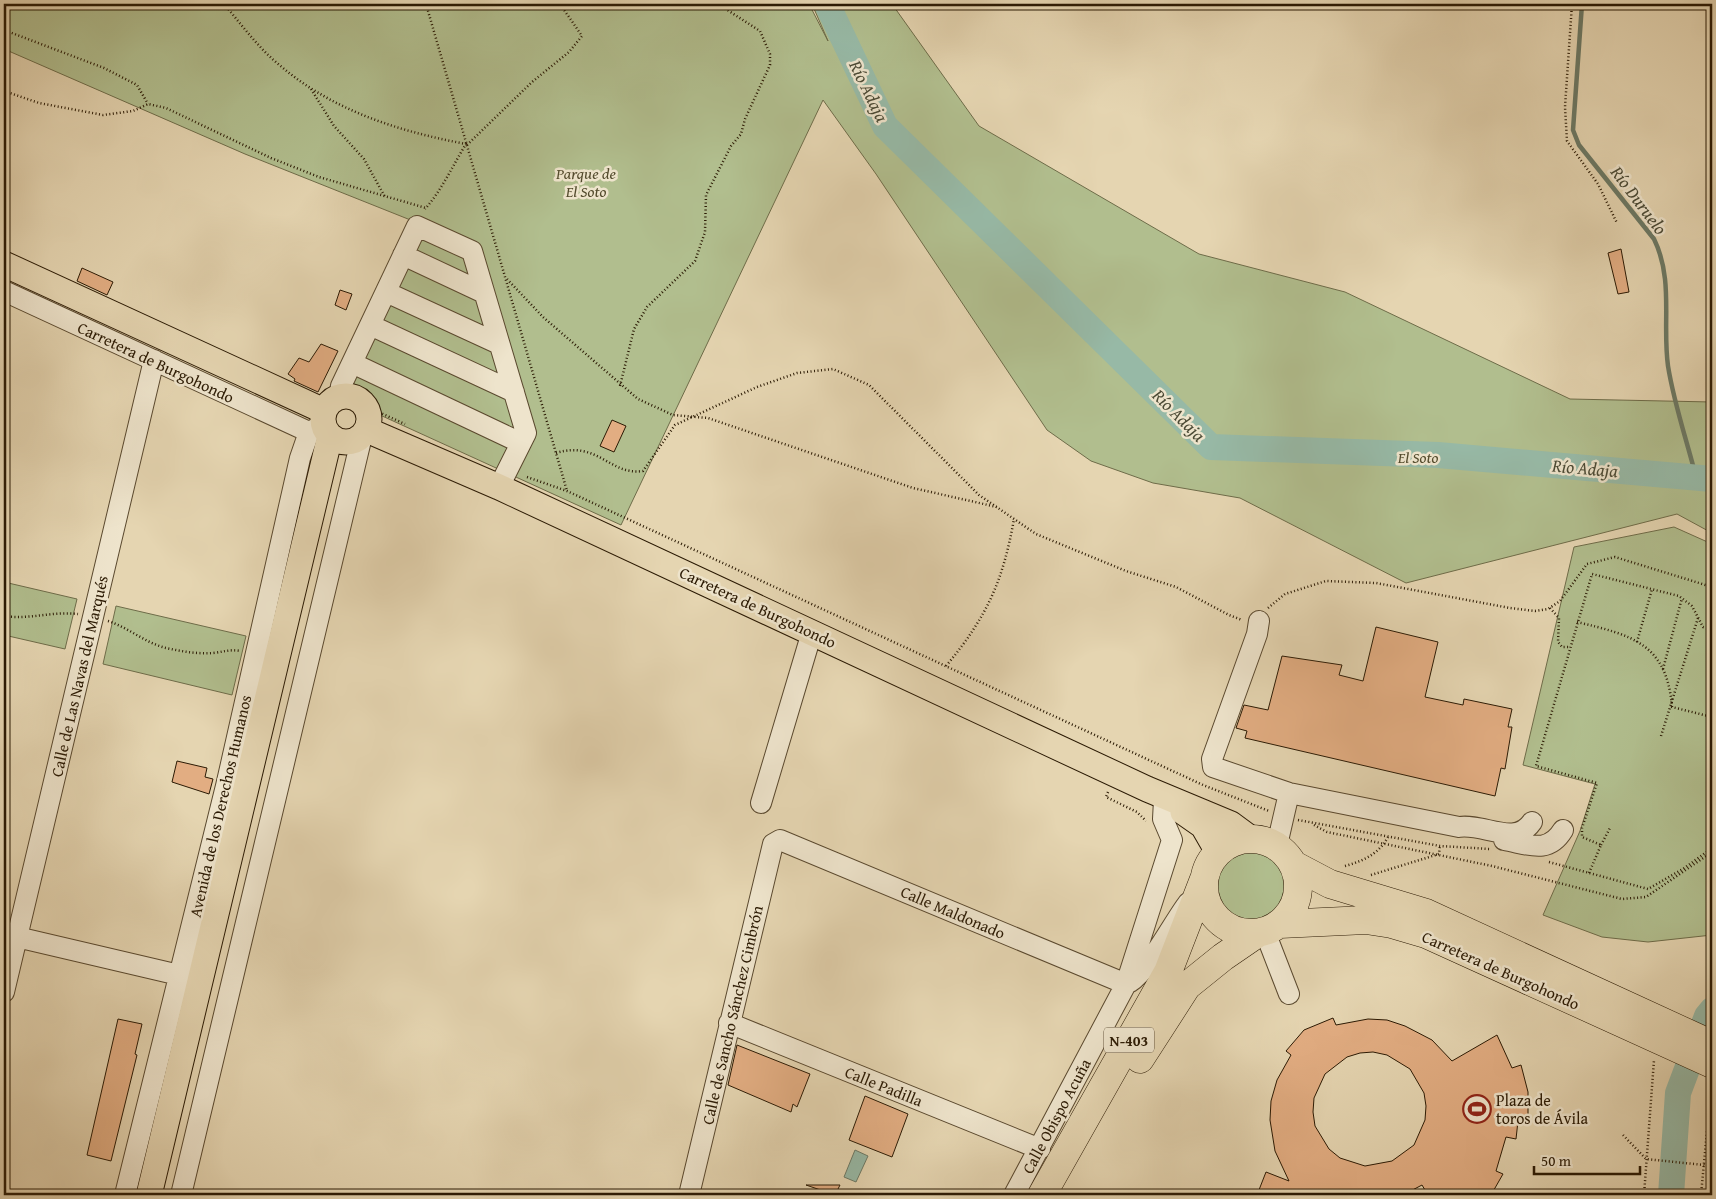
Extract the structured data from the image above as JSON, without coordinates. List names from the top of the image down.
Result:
{
  "streets": {
    "highway": ["Carretera de Burgohondo", "N-403"],
    "main road": ["Avenida de los Derechos Humanos"],
    "street": [
      "Calle de Las Navas del Marqués",
      "Calle Maldonado",
      "Calle de Sancho Sánchez Cimbrón",
      "Calle Padilla",
      "Calle Obispo Acuña"
    ]
  },
  "crossings": [
    ["Carretera de Burgohondo", "Calle de Las Navas del Marqués"],
    ["Carretera de Burgohondo", "Avenida de los Derechos Humanos"],
    ["Carretera de Burgohondo", "N-403"],
    ["Carretera de Burgohondo", "Calle Obispo Acuña"],
    ["Calle Maldonado", "Calle de Sancho Sánchez Cimbrón"],
    ["Calle Maldonado", "Calle Obispo Acuña"],
    ["Calle de Sancho Sánchez Cimbrón", "Calle Padilla"],
    ["N-403", "Calle Obispo Acuña"],
    ["Calle Padilla", "Calle Obispo Acuña"]
  ],
  "water": ["Río Adaja", "Río Duruelo"],
  "parks": ["Parque de El Soto", "El Soto"],
  "places": {
    "sports": ["Plaza de toros de Ávila"]
  },
  "scale_bar": "50 m"
}
